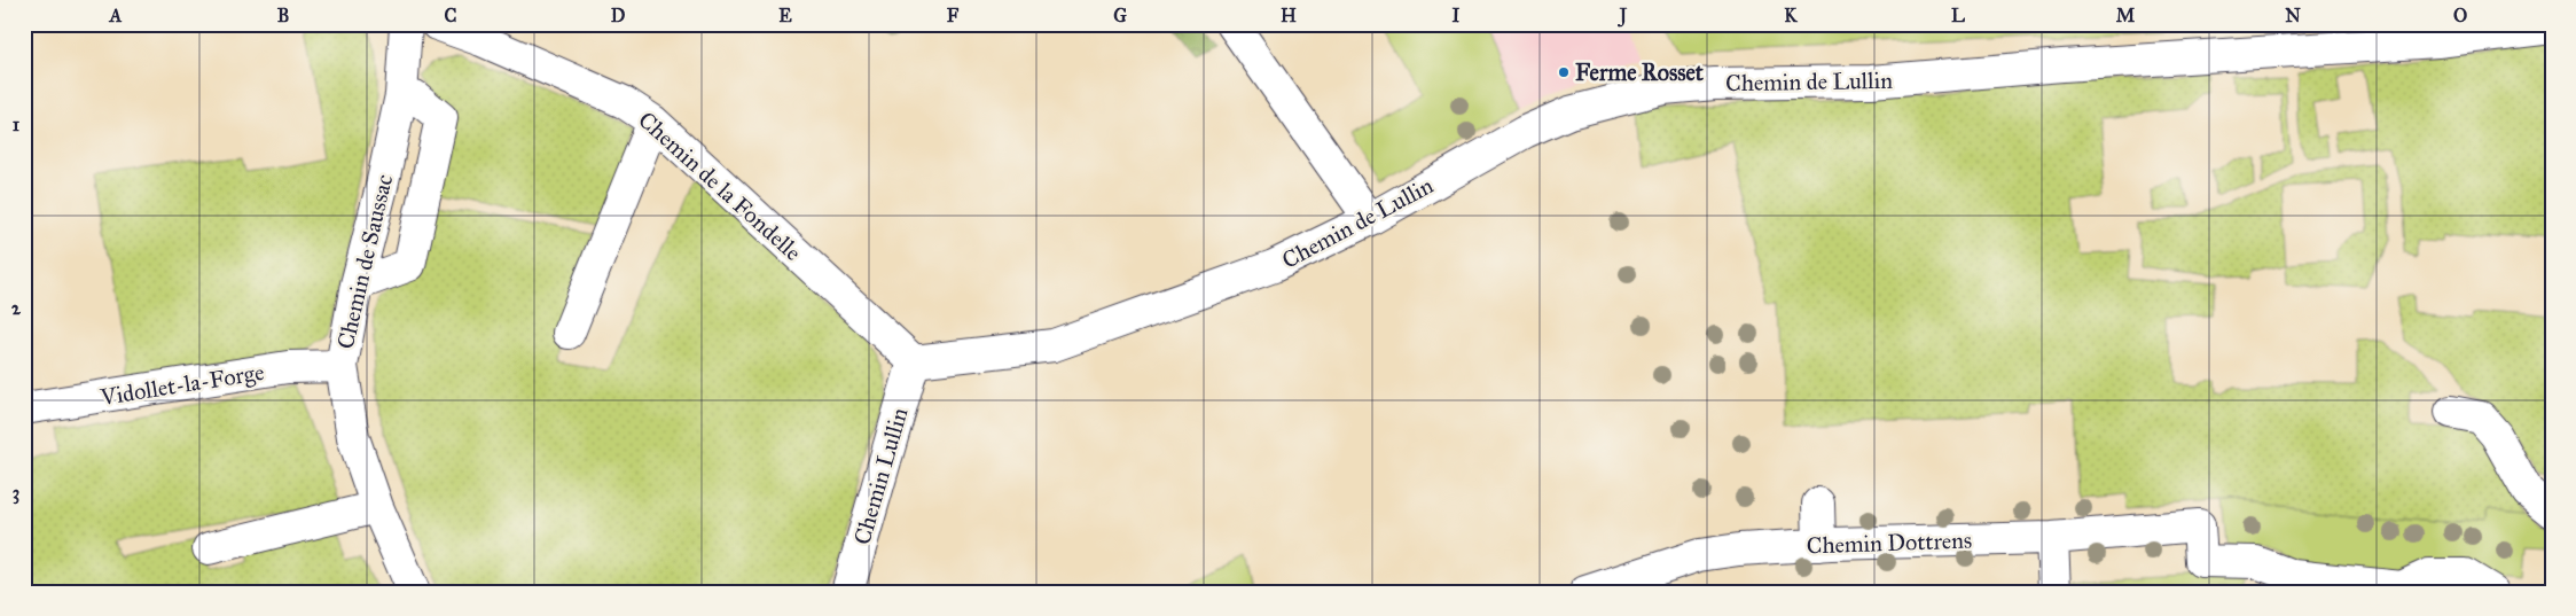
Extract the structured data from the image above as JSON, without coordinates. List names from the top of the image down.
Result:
{
  "streets": {
    "street": [
      "Chemin de Lullin",
      "Chemin de la Fondelle",
      "Chemin de Saussac",
      "Vidollet-la-Forge",
      "Chemin Lullin",
      "Chemin Dottrens"
    ]
  },
  "crossings": [
    ["Chemin de Lullin", "Chemin de la Fondelle"],
    ["Chemin de Lullin", "Chemin Lullin"],
    ["Chemin de la Fondelle", "Chemin Lullin"],
    ["Chemin de Saussac", "Vidollet-la-Forge"]
  ],
  "places": ["Ferme Rosset"],
  "grid": {
    "columns": [
      "A",
      "B",
      "C",
      "D",
      "E",
      "F",
      "G",
      "H",
      "I",
      "J",
      "K",
      "L",
      "M",
      "N",
      "O"
    ],
    "rows": ["1", "2", "3"]
  }
}
